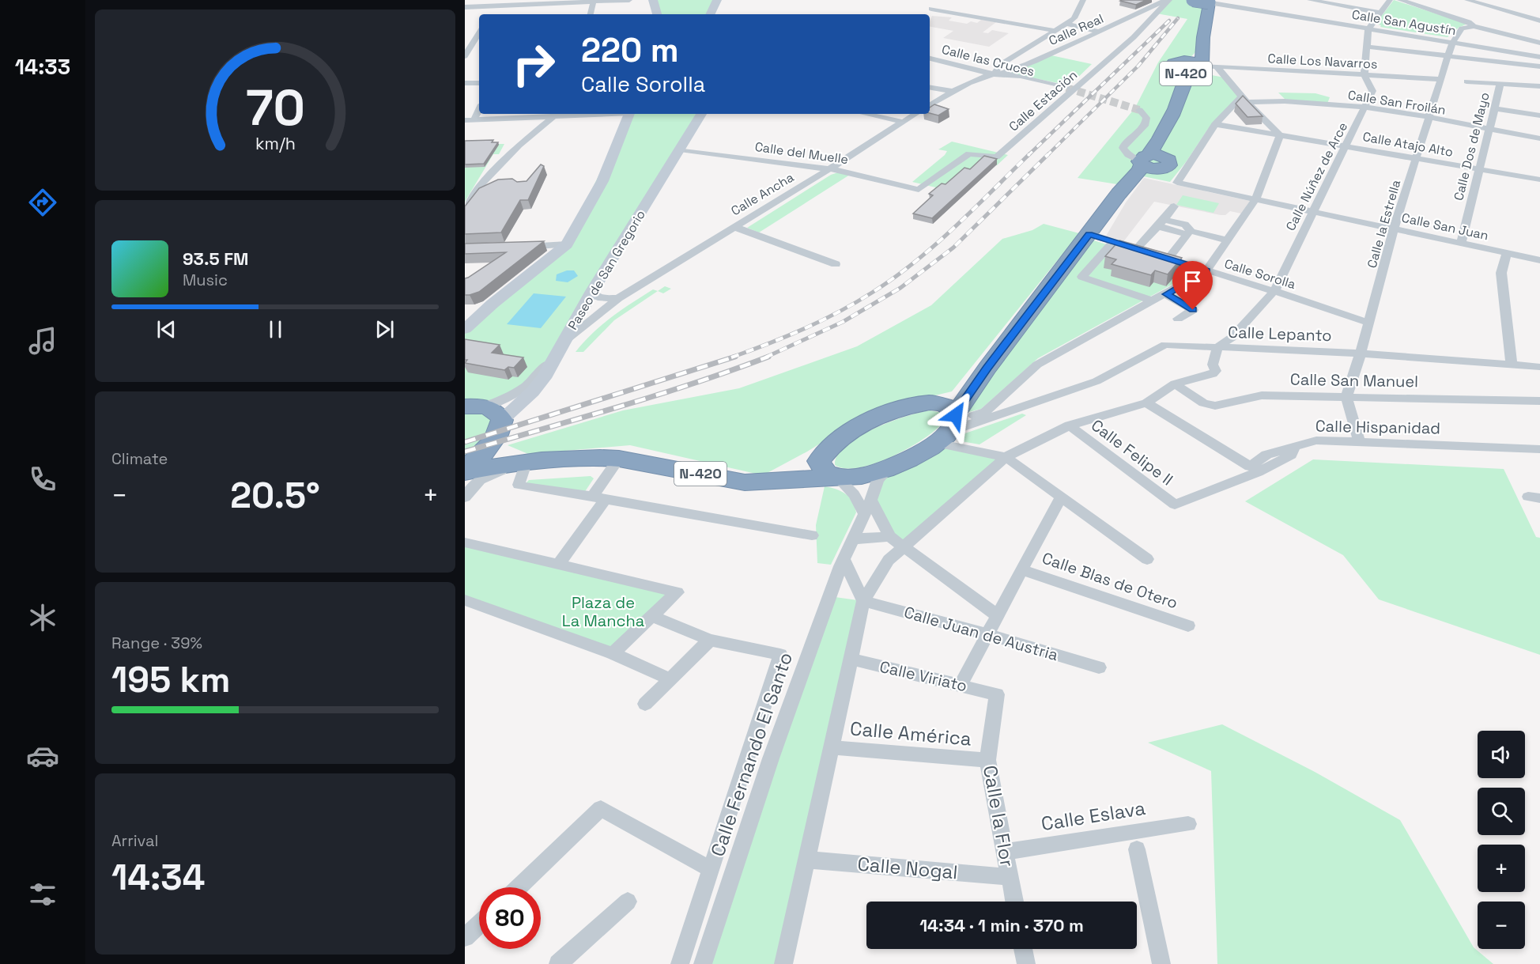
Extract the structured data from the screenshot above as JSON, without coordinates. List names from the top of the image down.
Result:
{
  "streets": {
    "highway": ["N-420"],
    "main road": ["Paseo de San Gregorio"],
    "street": [
      "Calle San Agustín",
      "Calle Real",
      "Calle las Cruces",
      "Calle Los Navarros",
      "Calle Estación",
      "Calle San Froilán",
      "Calle Atajo Alto",
      "Calle Dos de Mayo",
      "Calle del Muelle",
      "Calle Núñez de Arce",
      "Calle Ancha",
      "Calle la Estrella",
      "Calle San Juan",
      "Calle Sorolla",
      "Calle Lepanto",
      "Calle San Manuel",
      "Calle Hispanidad",
      "Calle Felipe II",
      "Calle Blas de Otero",
      "Calle Juan de Austria",
      "Calle Viriato",
      "Calle América",
      "Calle Fernando El Santo",
      "Calle la Flor",
      "Calle Eslava",
      "Calle Nogal"
    ]
  },
  "crossings": [
    ["Calle San Agustín", "N-420"],
    ["Calle San Agustín", "Calle Núñez de Arce"],
    ["Calle San Agustín", "Calle la Estrella"],
    ["Calle Real", "Calle las Cruces"],
    ["Calle las Cruces", "Calle Estación"],
    ["Calle Los Navarros", "N-420"],
    ["Calle Los Navarros", "Calle Núñez de Arce"],
    ["Calle Los Navarros", "Calle la Estrella"],
    ["N-420", "Calle Sorolla"],
    ["N-420", "Calle Lepanto"],
    ["Calle Estación", "Calle del Muelle"],
    ["Calle San Froilán", "Calle Dos de Mayo"],
    ["Calle San Froilán", "Calle Núñez de Arce"],
    ["Calle San Froilán", "Calle la Estrella"],
    ["Calle Atajo Alto", "Calle Dos de Mayo"],
    ["Calle Atajo Alto", "Calle Núñez de Arce"],
    ["Calle Atajo Alto", "Calle la Estrella"],
    ["Calle Dos de Mayo", "Calle San Juan"],
    ["Calle del Muelle", "Calle Ancha"],
    ["Calle del Muelle", "Paseo de San Gregorio"],
    ["Calle Núñez de Arce", "Calle San Juan"],
    ["Calle Núñez de Arce", "Calle Sorolla"],
    ["Calle Núñez de Arce", "Calle Lepanto"],
    ["Calle Ancha", "Paseo de San Gregorio"],
    ["Calle la Estrella", "Calle San Juan"],
    ["Calle la Estrella", "Calle Sorolla"],
    ["Calle la Estrella", "Calle Lepanto"],
    ["Calle la Estrella", "Calle San Manuel"],
    ["Calle Hispanidad", "Calle Felipe II"],
    ["Calle Viriato", "Calle la Flor"],
    ["Calle América", "Calle la Flor"],
    ["Calle la Flor", "Calle Eslava"],
    ["Calle la Flor", "Calle Nogal"]
  ],
  "parks": ["Plaza de La Mancha"],
  "page": {
    "tabs": "14:33",
    "turn": ["220 m", "Calle Sorolla"],
    "song": ["93.5 FM", "Music"],
    "tile": [
      "Climate",
      ["Range · 39%", "195 km"],
      ["Arrival", "14:34"]
    ],
    "heat": ["−", "20.5°", "+"],
    "map_buttons": ["+", "−"],
    "limit": "80",
    "trip": "14:34 · 1 min · 370 m",
    "gauge": ["70", "km/h"]
  }
}
